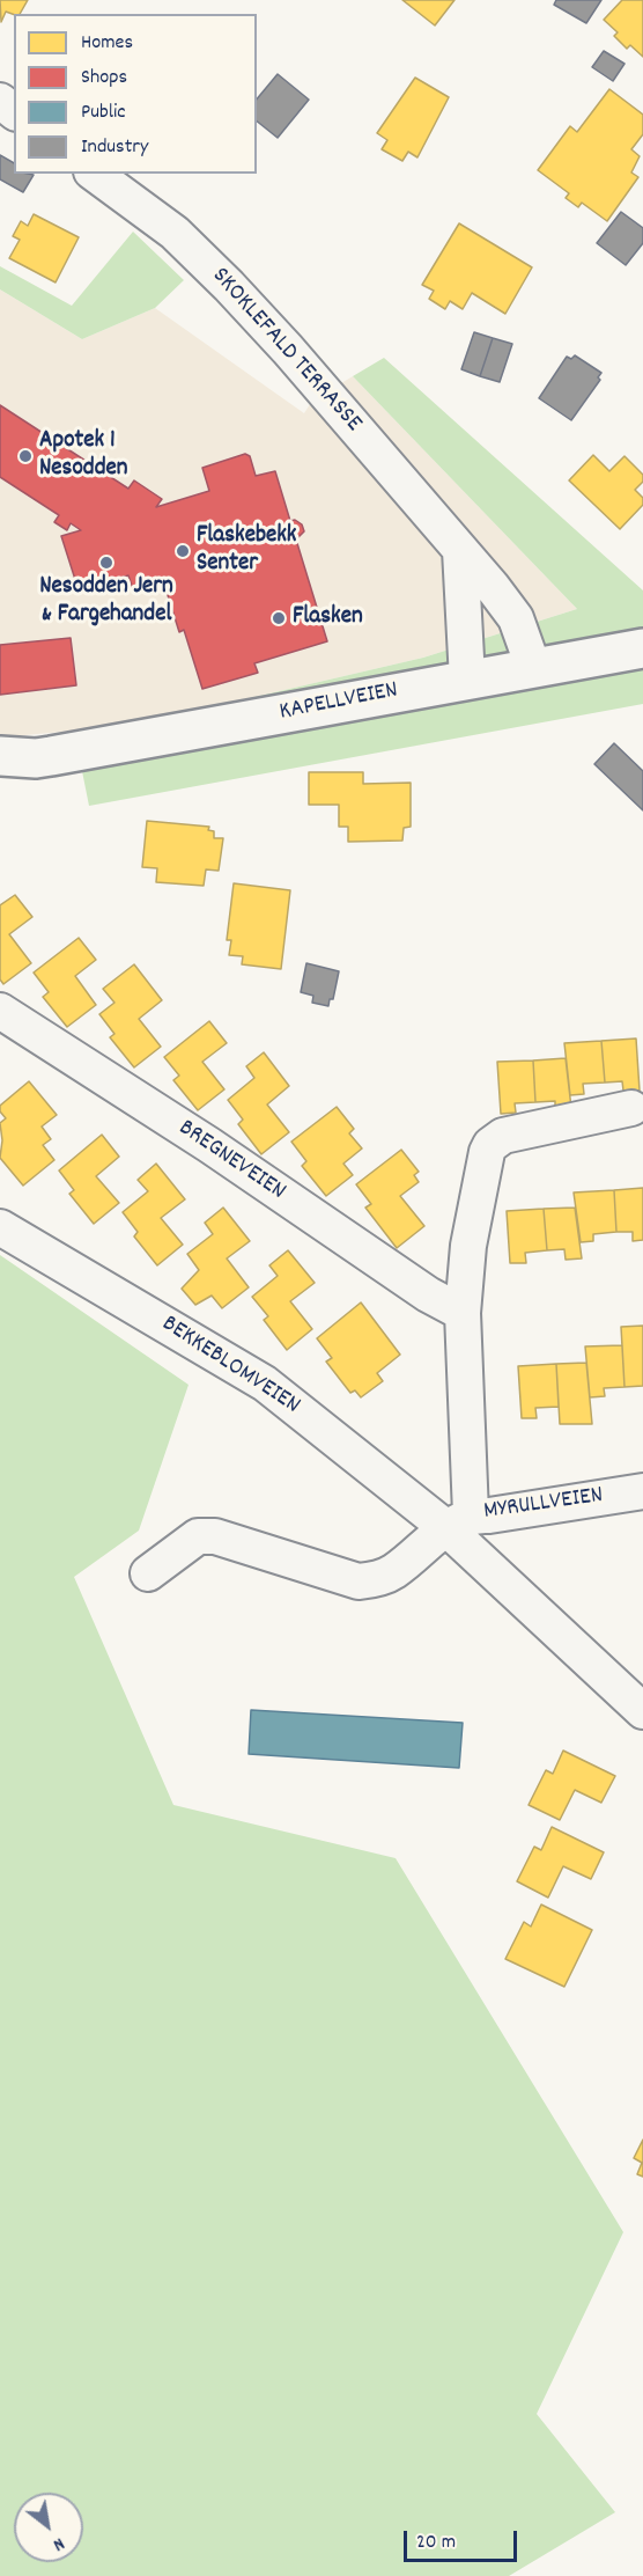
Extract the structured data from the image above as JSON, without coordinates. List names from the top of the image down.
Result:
{
  "streets": {
    "main road": ["KAPELLVEIEN"],
    "street": [
      "SKOKLEFALD TERRASSE",
      "BREGNEVEIEN",
      "BEKKEBLOMVEIEN",
      "MYRULLVEIEN"
    ]
  },
  "crossings": [
    ["SKOKLEFALD TERRASSE", "KAPELLVEIEN"],
    ["BEKKEBLOMVEIEN", "MYRULLVEIEN"]
  ],
  "places": [
    "Apotek 1 Nesodden",
    "Flaskebekk Senter",
    "Nesodden Jern & Fargehandel",
    "Flasken"
  ],
  "legend": [
    "Homes",
    "Shops",
    "Public",
    "Industry"
  ],
  "scale_bar": "20 m",
  "north": "bottom right"
}
